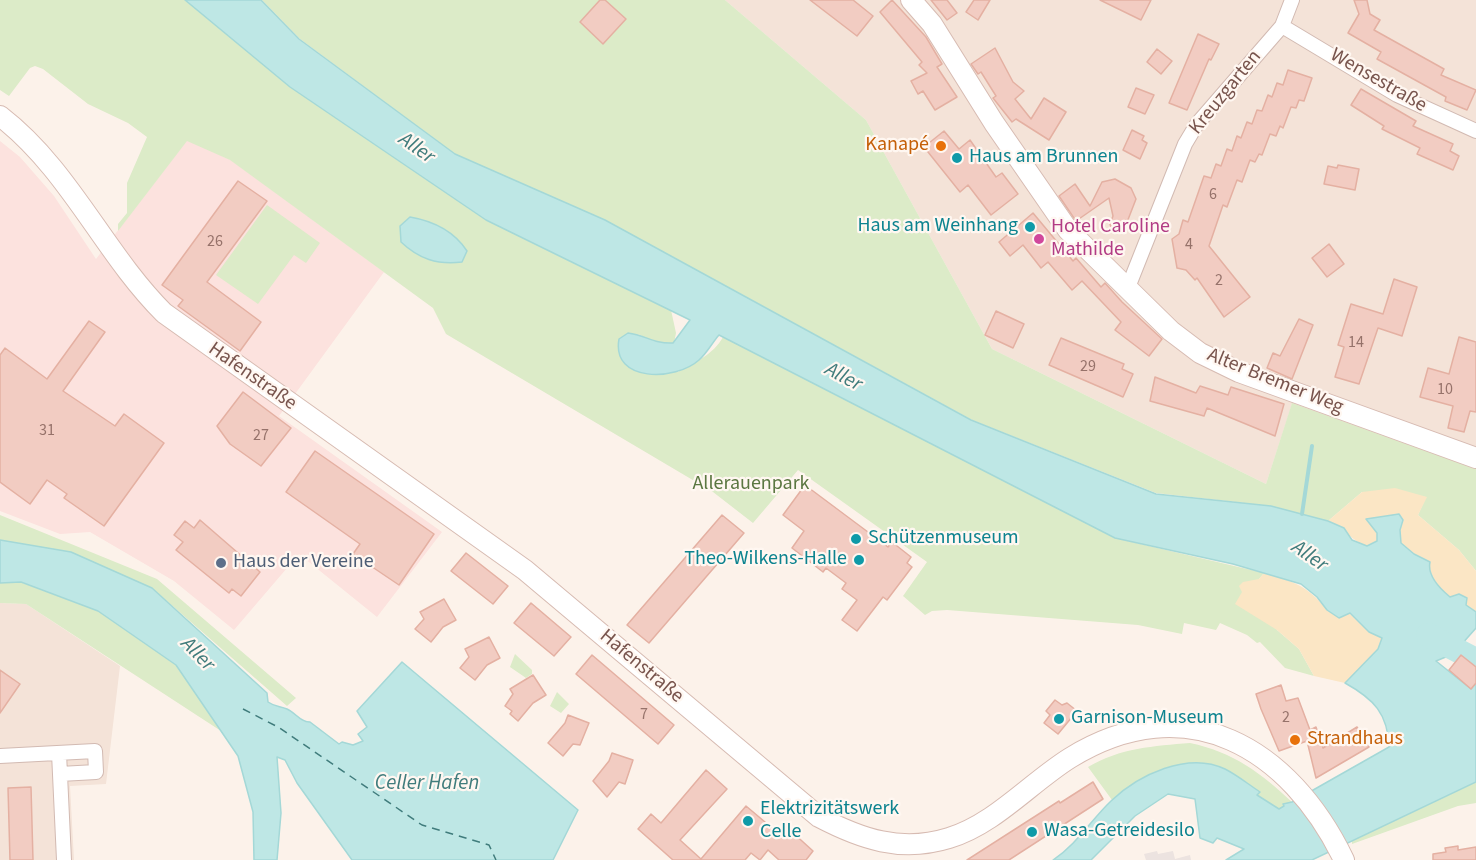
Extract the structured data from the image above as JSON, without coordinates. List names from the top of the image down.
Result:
{
  "streets": {
    "street": [
      "Wensestraße",
      "Kreuzgarten",
      "Hafenstraße",
      "Alter Bremer Weg"
    ]
  },
  "crossings": [
    ["Wensestraße", "Kreuzgarten"],
    ["Kreuzgarten", "Alter Bremer Weg"]
  ],
  "water": ["Aller", "Celler Hafen"],
  "parks": ["Allerauenpark"],
  "places": [
    "Kanapé",
    "Haus am Brunnen",
    "Haus am Weinhang",
    "Hotel Caroline Mathilde",
    "Schützenmuseum",
    "Theo-Wilkens-Halle",
    "Haus der Vereine",
    "Garnison-Museum",
    "Strandhaus",
    "Elektrizitätswerk Celle",
    "Wasa-Getreidesilo"
  ],
  "house_numbers": [
    "6",
    "26",
    "4",
    "2",
    "14",
    "29",
    "10",
    "31",
    "27",
    "7",
    "2"
  ]
}
